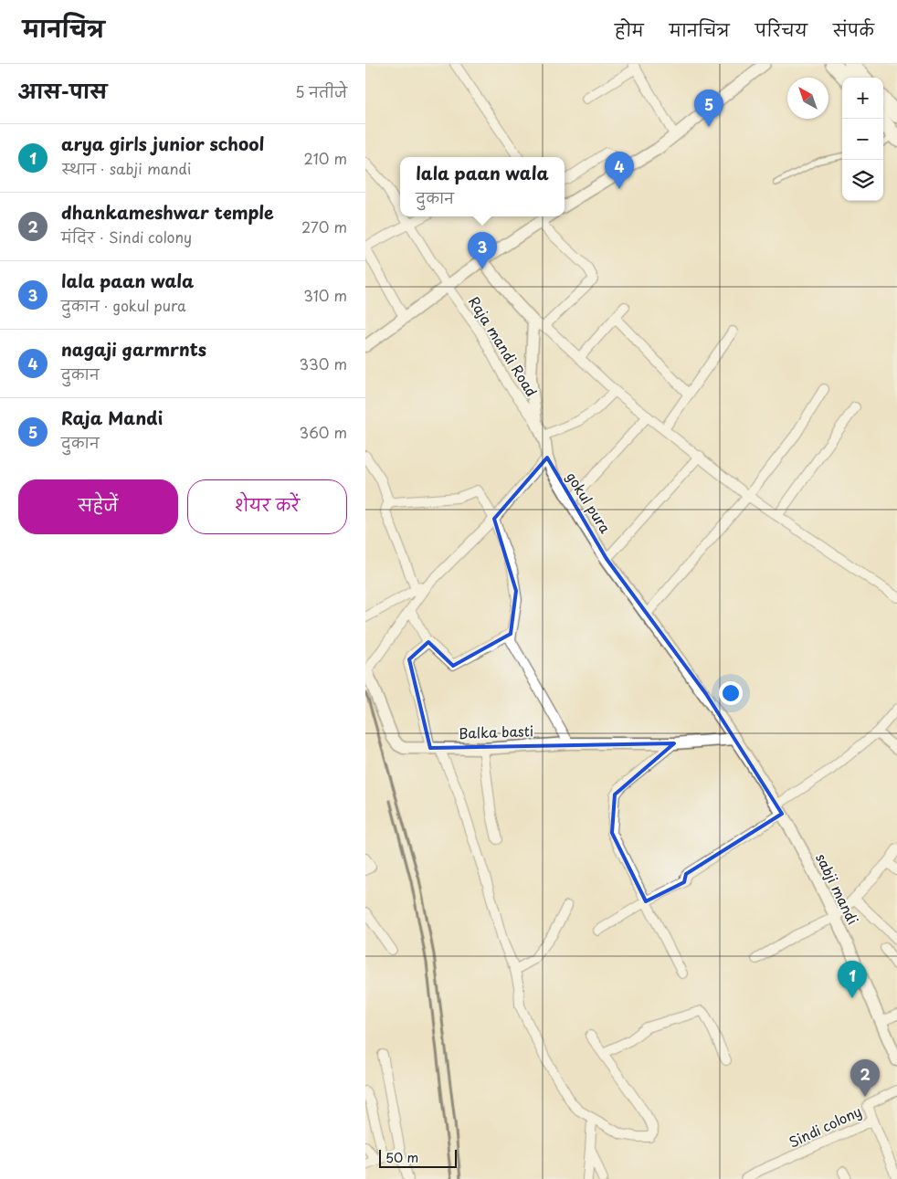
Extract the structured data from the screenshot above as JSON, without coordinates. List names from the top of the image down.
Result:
{
  "streets": {
    "street": [
      "Raja mandi Road",
      "gokul pura",
      "Balka basti",
      "sabji mandi",
      "Sindi colony"
    ]
  },
  "crossings": [
    ["Raja mandi Road", "gokul pura"],
    ["gokul pura", "Balka basti"],
    ["gokul pura", "sabji mandi"],
    ["Balka basti", "sabji mandi"]
  ],
  "scale_bar": "50 m",
  "north": "top left",
  "page": {
    "header": "मानचित्र",
    "nav": [
      "होम",
      "मानचित्र",
      "परिचय",
      "संपर्क"
    ],
    "heading": ["आस-पास", "5 नतीजे"],
    "map_buttons": ["+", "−"],
    "pins": [
      "5",
      "4",
      "3",
      "1",
      "2"
    ],
    "list": [
      {
        "mark": "1",
        "name": "arya girls junior school",
        "note": "स्थान · sabji mandi",
        "value": "210 m"
      },
      {
        "mark": "2",
        "name": "dhankameshwar temple",
        "note": "मंदिर · Sindi colony",
        "value": "270 m"
      },
      {
        "mark": "3",
        "name": "lala paan wala",
        "note": "दुकान · gokul pura",
        "value": "310 m"
      },
      {
        "mark": "4",
        "name": "nagaji garmrnts",
        "note": "दुकान",
        "value": "330 m"
      },
      {
        "mark": "5",
        "name": "Raja Mandi",
        "note": "दुकान",
        "value": "360 m"
      }
    ],
    "popup": ["lala paan wala", "दुकान"],
    "buttons": ["सहेजें", "शेयर करें"],
    "scale": "50 m"
  }
}
